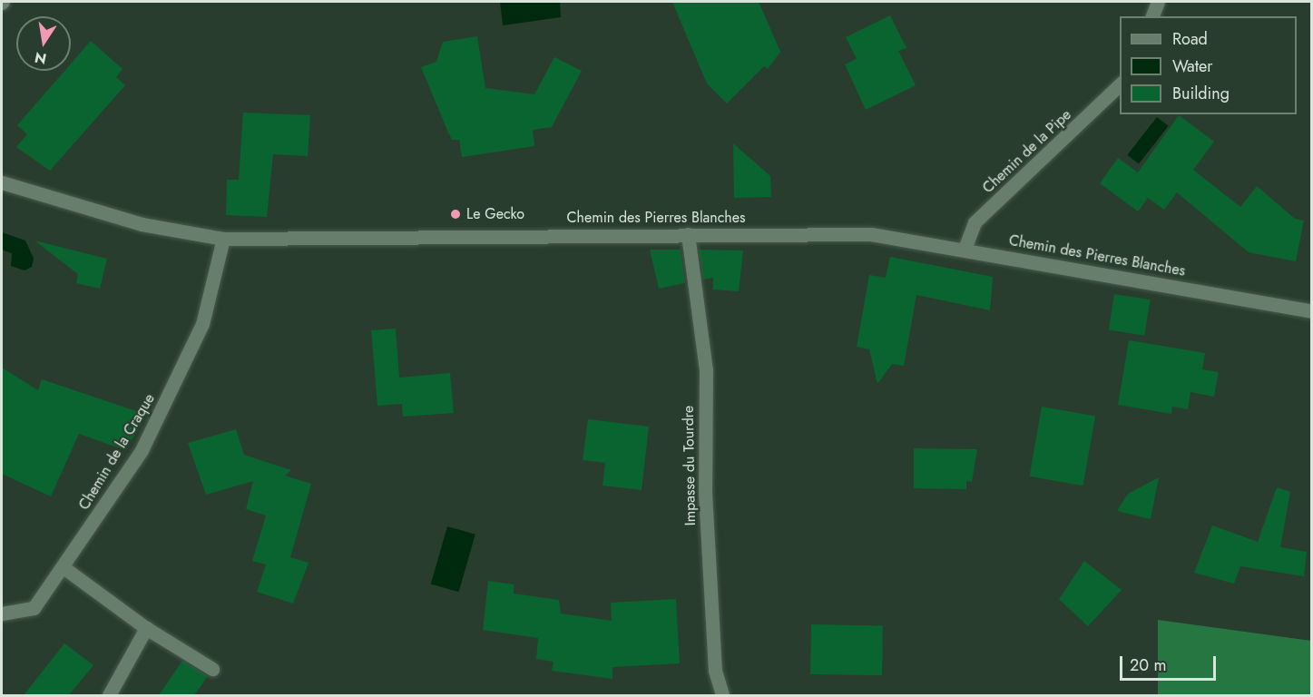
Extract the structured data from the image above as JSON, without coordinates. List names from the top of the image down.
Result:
{
  "streets": {
    "street": [
      "Chemin de la Pipe",
      "Chemin des Pierres Blanches",
      "Chemin de la Craque",
      "Impasse du Tourdre"
    ]
  },
  "crossings": [
    ["Chemin de la Pipe", "Chemin des Pierres Blanches"],
    ["Chemin des Pierres Blanches", "Chemin de la Craque"],
    ["Chemin des Pierres Blanches", "Impasse du Tourdre"]
  ],
  "places": ["Le Gecko"],
  "legend": ["Road", "Water", "Building"],
  "scale_bar": "20 m",
  "north": "bottom"
}
